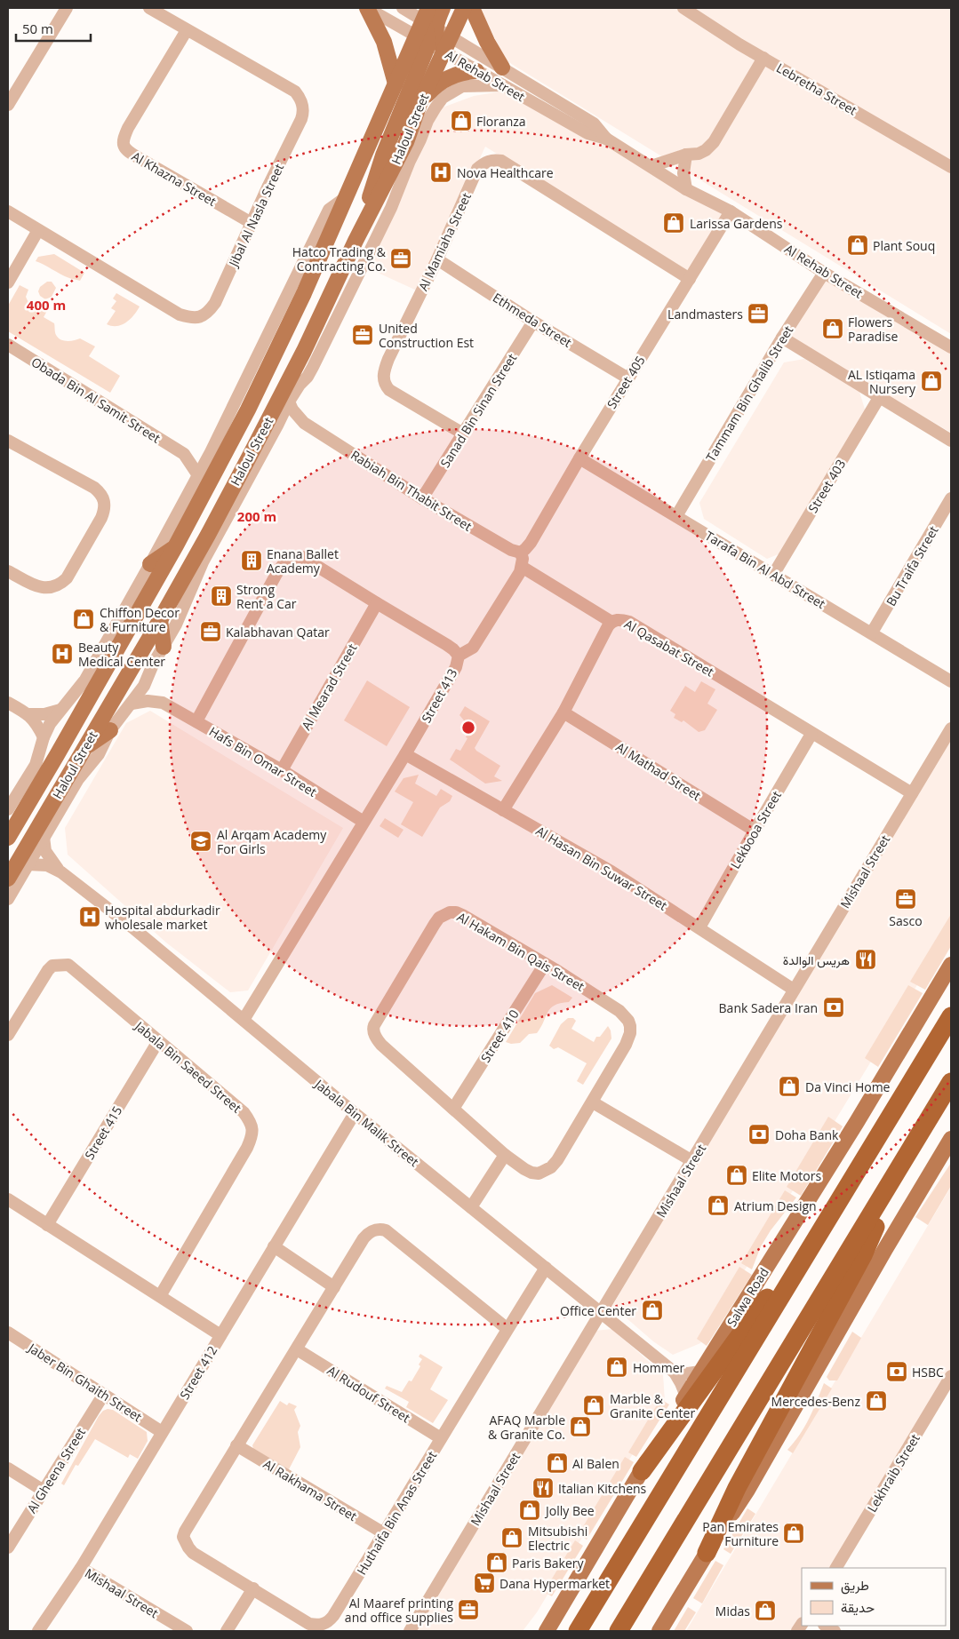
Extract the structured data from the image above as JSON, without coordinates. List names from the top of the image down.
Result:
{
  "streets": {
    "main road": ["Haloul Street", "Salwa Road"],
    "street": [
      "Al Rehab Street",
      "Lebretha Street",
      "Al Khazna Street",
      "Jibal Al Nasla Street",
      "Al Mamiaha Street",
      "Ethmeda Street",
      "Street 405",
      "Tammam Bin Ghalib Street",
      "Obada Bin Al Samit Street",
      "Sanad Bin Sinan Street",
      "Street 403",
      "Rabiah Bin Thabit Street",
      "Bu Traifa Street",
      "Tarafa Bin Al Abd Street",
      "Al Qasabat Street",
      "Al Mearad Street",
      "Street 413",
      "Hafs Bin Omar Street",
      "Al Mathad Street",
      "Lekbooa Street",
      "Al Hasan Bin Suwar Street",
      "Mishaal Street",
      "Al Hakam Bin Qais Street",
      "Street 410",
      "Jabala Bin Saeed Street",
      "Jabala Bin Malik Street",
      "Street 415",
      "Street 412",
      "Jaber Bin Ghaith Street",
      "Al Rudouf Street",
      "Al Gheena Street",
      "Lekhraib Street",
      "Al Rakhama Street",
      "Huthaifa Bin Anas Street"
    ]
  },
  "crossings": [
    ["Al Rehab Street", "Haloul Street"],
    ["Al Rehab Street", "Street 405"],
    ["Al Rehab Street", "Tammam Bin Ghalib Street"],
    ["Haloul Street", "Obada Bin Al Samit Street"],
    ["Haloul Street", "Rabiah Bin Thabit Street"],
    ["Haloul Street", "Hafs Bin Omar Street"],
    ["Haloul Street", "Jabala Bin Malik Street"],
    ["Al Khazna Street", "Jibal Al Nasla Street"],
    ["Al Mamiaha Street", "Ethmeda Street"],
    ["Al Mamiaha Street", "Street 405"],
    ["Al Mamiaha Street", "Sanad Bin Sinan Street"],
    ["Ethmeda Street", "Street 405"],
    ["Ethmeda Street", "Sanad Bin Sinan Street"],
    ["Street 405", "Rabiah Bin Thabit Street"],
    ["Street 405", "Tarafa Bin Al Abd Street"],
    ["Tammam Bin Ghalib Street", "Tarafa Bin Al Abd Street"],
    ["Sanad Bin Sinan Street", "Rabiah Bin Thabit Street"],
    ["Street 403", "Tarafa Bin Al Abd Street"],
    ["Bu Traifa Street", "Tarafa Bin Al Abd Street"],
    ["Al Qasabat Street", "Al Mathad Street"],
    ["Al Qasabat Street", "Lekbooa Street"],
    ["Al Qasabat Street", "Al Hasan Bin Suwar Street"],
    ["Al Qasabat Street", "Mishaal Street"],
    ["Al Mearad Street", "Street 413"],
    ["Al Mearad Street", "Hafs Bin Omar Street"],
    ["Street 413", "Hafs Bin Omar Street"],
    ["Street 413", "Al Hasan Bin Suwar Street"],
    ["Street 413", "Jabala Bin Malik Street"],
    ["Al Mathad Street", "Lekbooa Street"],
    ["Lekbooa Street", "Al Hasan Bin Suwar Street"],
    ["Al Hasan Bin Suwar Street", "Mishaal Street"],
    ["Mishaal Street", "Jabala Bin Malik Street"],
    ["Mishaal Street", "Street 412"],
    ["Al Hakam Bin Qais Street", "Street 410"],
    ["Jabala Bin Saeed Street", "Street 415"],
    ["Jabala Bin Malik Street", "Salwa Road"],
    ["Jabala Bin Malik Street", "Street 412"],
    ["Jabala Bin Malik Street", "Huthaifa Bin Anas Street"],
    ["Street 412", "Jaber Bin Ghaith Street"],
    ["Jaber Bin Ghaith Street", "Al Gheena Street"],
    ["Al Rudouf Street", "Huthaifa Bin Anas Street"],
    ["Al Rakhama Street", "Huthaifa Bin Anas Street"]
  ],
  "places": {
    "shop": [
      "Floranza",
      "Larissa Gardens",
      "Plant Souq",
      "Flowers Paradise",
      "AL Istiqama Nursery",
      "Chiffon Decor & Furniture",
      "Da Vinci Home",
      "Elite Motors",
      "Atrium Design",
      "Office Center",
      "Hommer",
      "Mercedes-Benz",
      "Marble & Granite Center",
      "AFAQ Marble & Granite Co.",
      "Al Balen",
      "Jolly Bee",
      "Pan Emirates Furniture",
      "Mitsubishi Electric",
      "Paris Bakery",
      "Midas"
    ],
    "hospital": ["Nova Healthcare", "Beauty Medical Center", "Hospital abdurkadir wholesale market"],
    "office": [
      "Hatco Trading & Contracting Co.",
      "Landmasters",
      "United Construction Est",
      "Kalabhavan Qatar",
      "Sasco",
      "Al Maaref printing and office supplies"
    ],
    "building": ["Enana Ballet Academy", "Strong Rent a Car"],
    "school or university": ["Al Arqam Academy For Girls"],
    "restaurant": ["هريس الوالدة", "Italian Kitchens"],
    "bank": ["Bank Sadera Iran", "Doha Bank", "HSBC"],
    "supermarket": ["Dana Hypermarket"]
  },
  "legend": ["طريق", "حديقة"],
  "scale_bar": "50 m",
  "rings": ["400 m", "200 m"]
}
